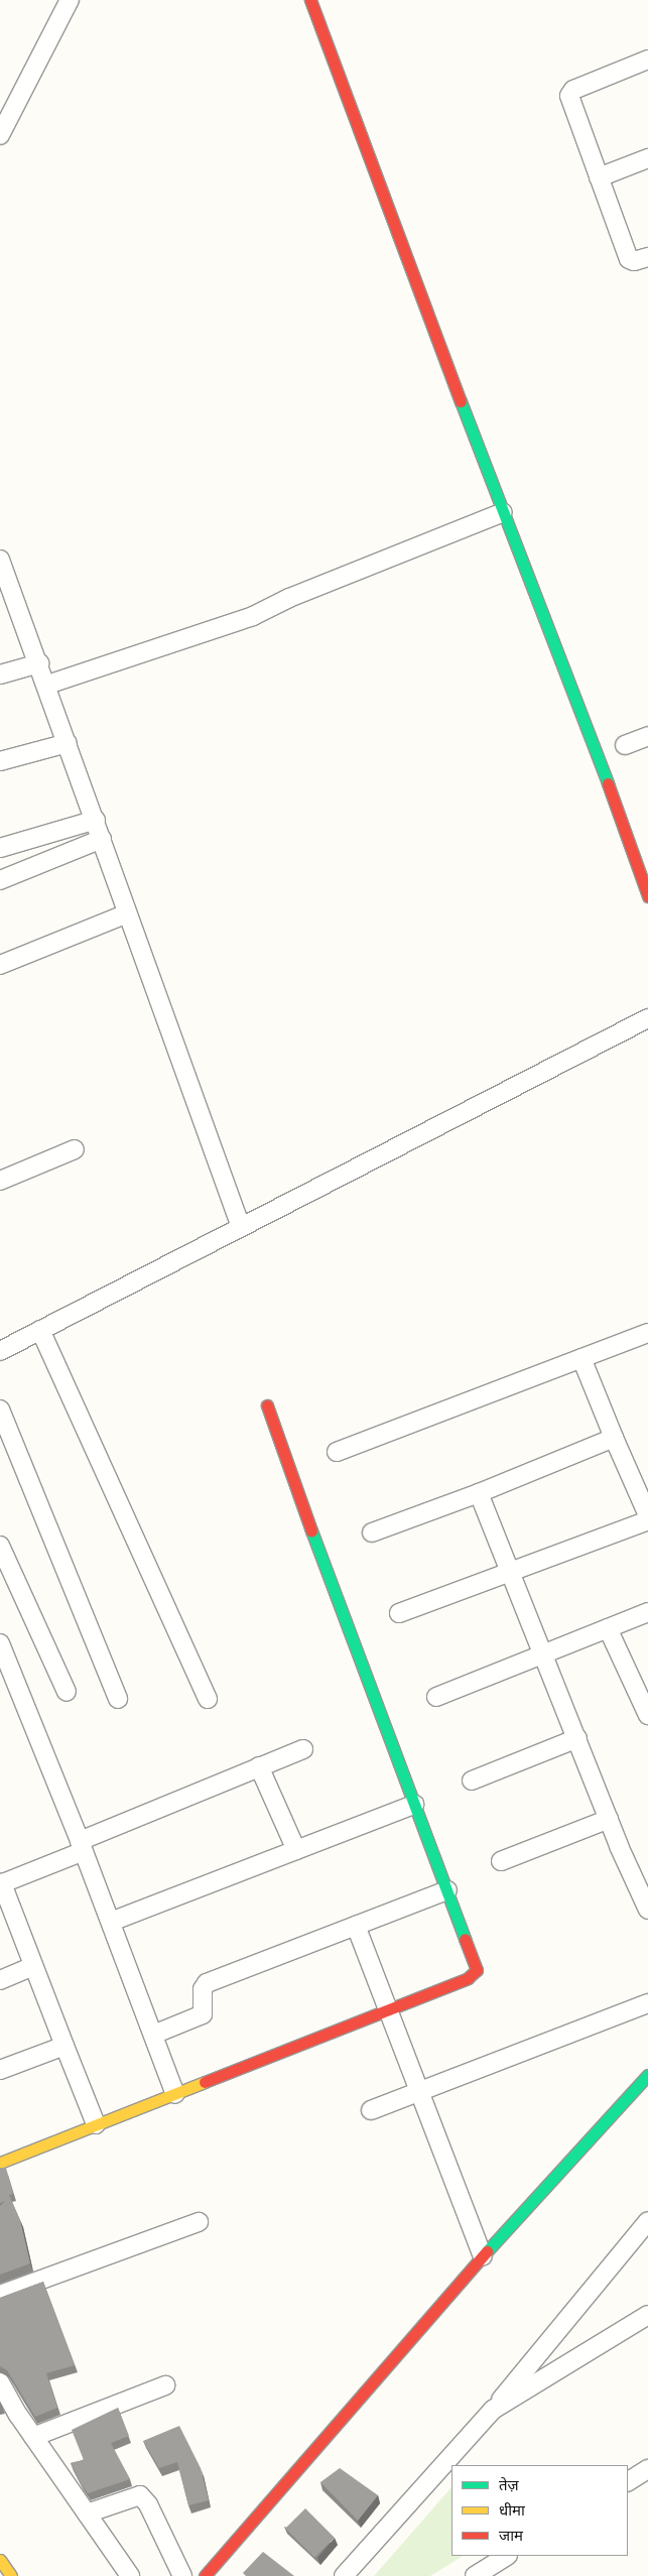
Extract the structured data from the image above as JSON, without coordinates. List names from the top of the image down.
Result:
{
  "legend": ["तेज़", "धीमा", "जाम"]
}
